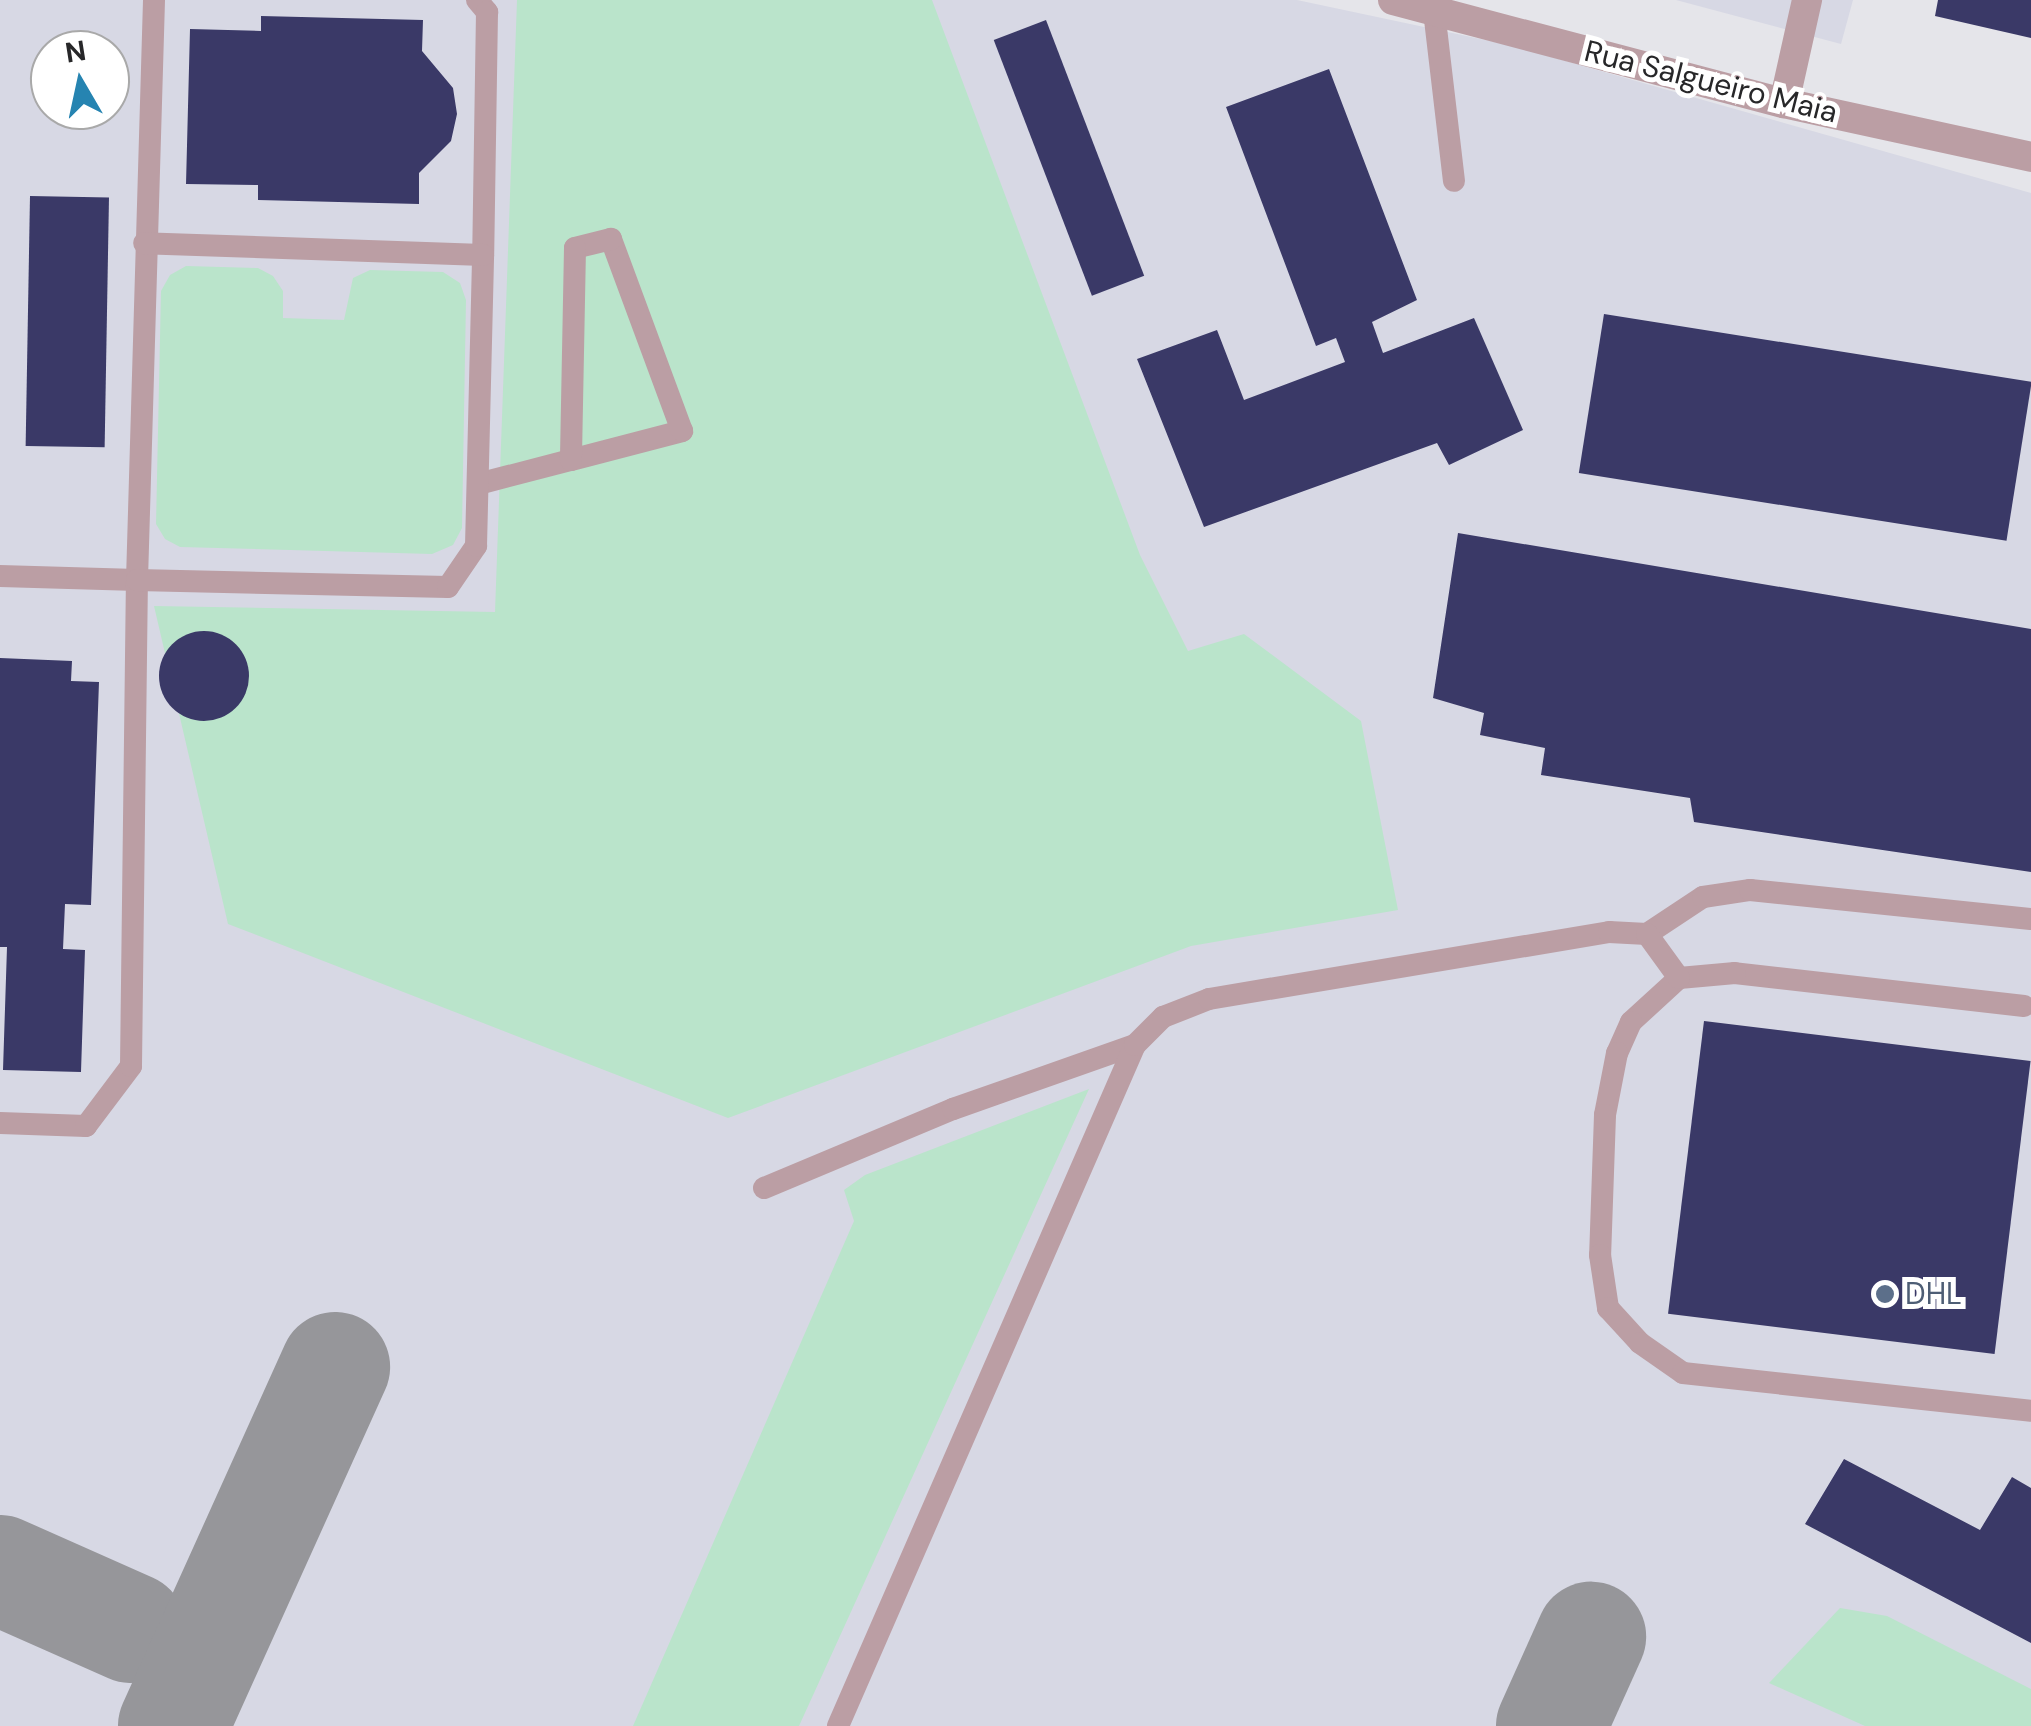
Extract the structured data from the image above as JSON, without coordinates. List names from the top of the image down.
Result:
{
  "streets": {
    "street": ["Rua Salgueiro Maia"]
  },
  "places": ["DHL"],
  "north": "top"
}
